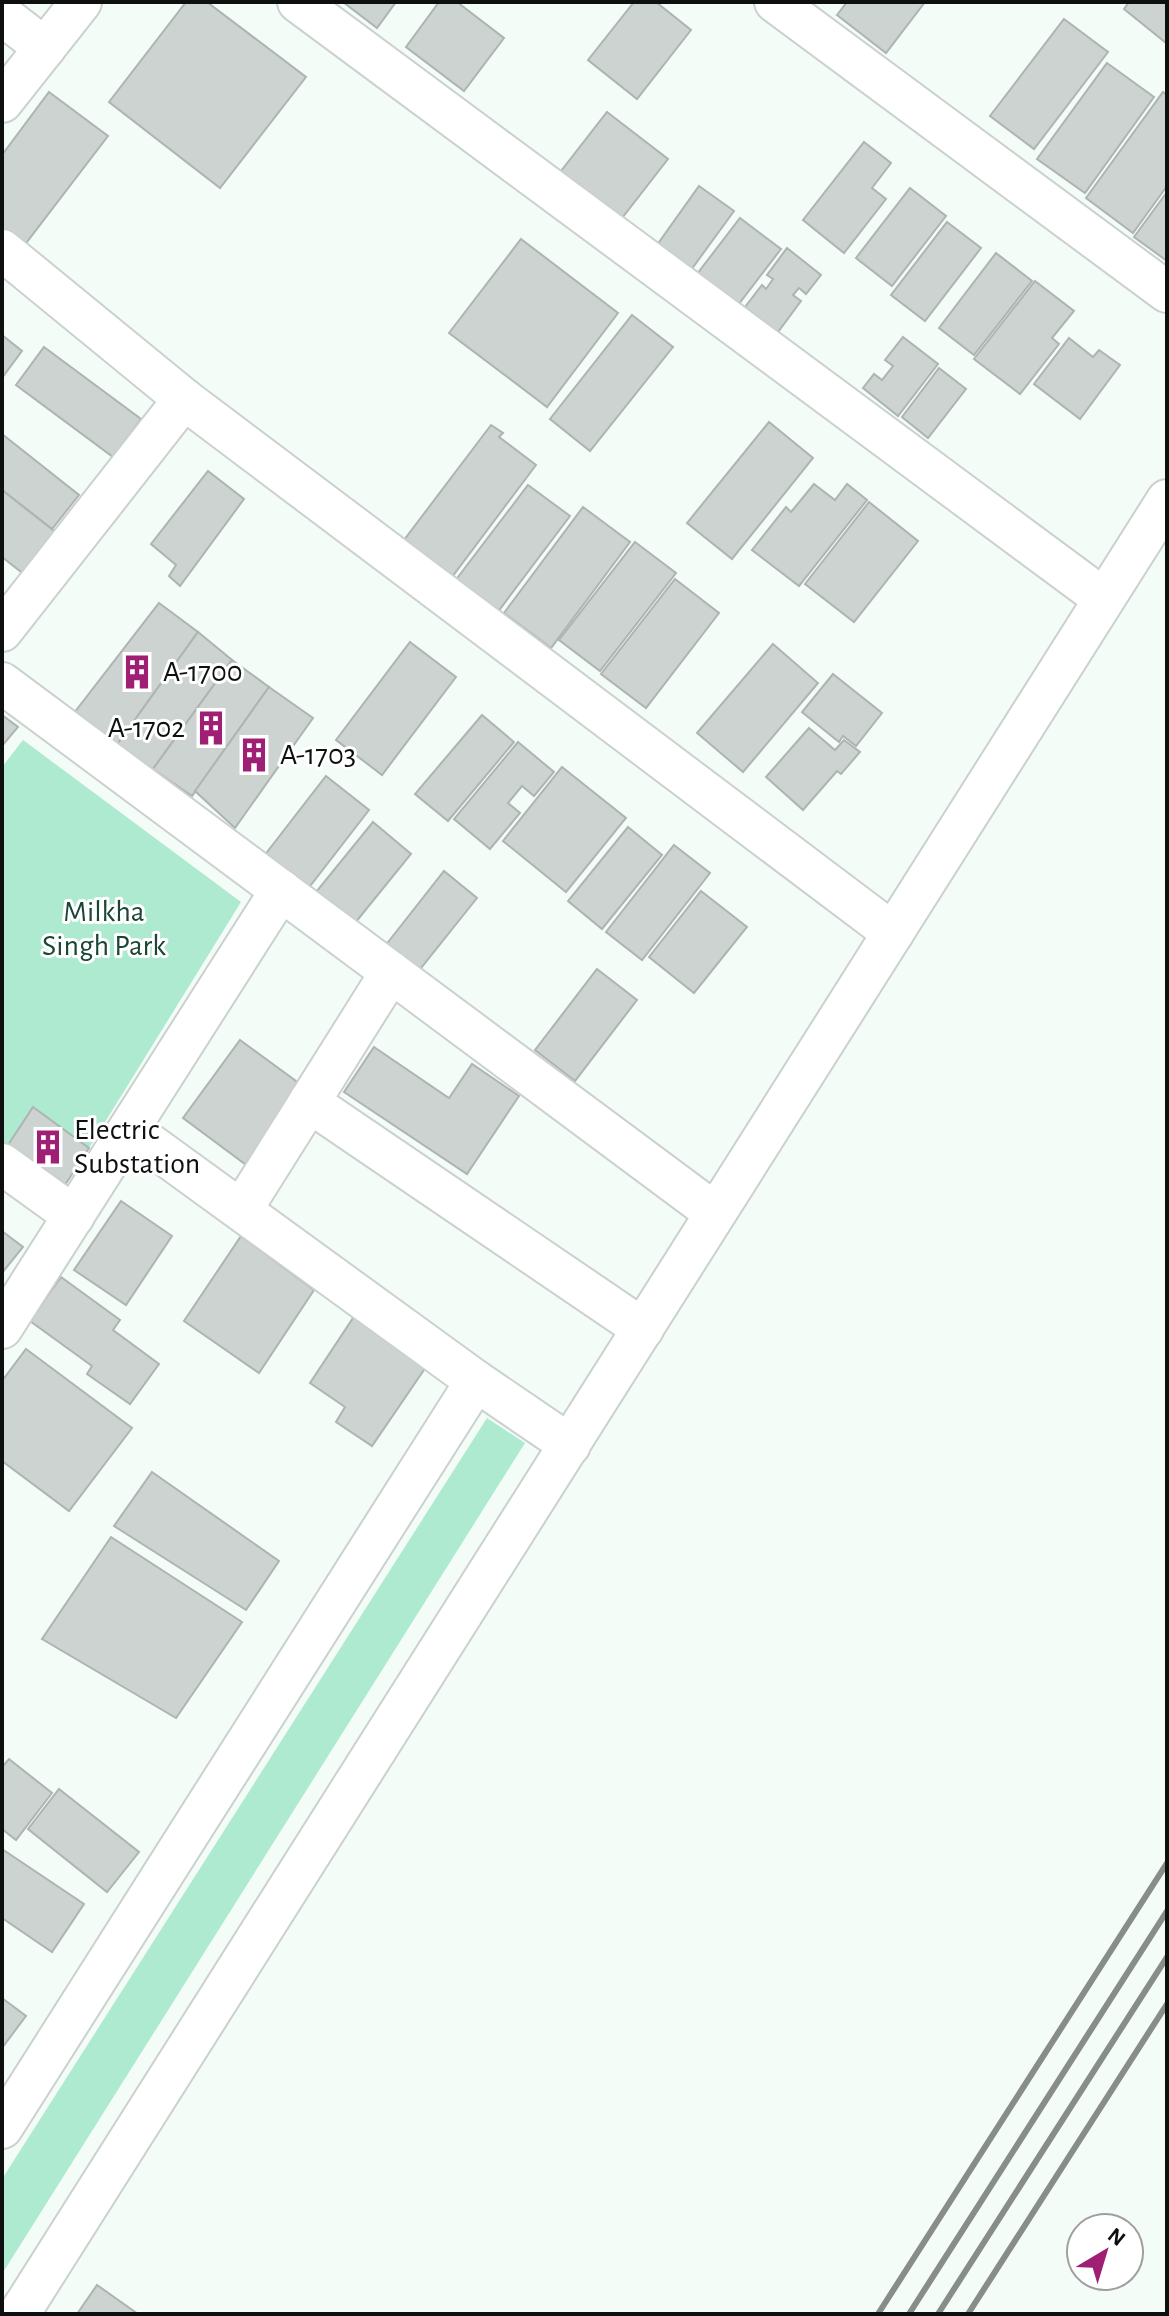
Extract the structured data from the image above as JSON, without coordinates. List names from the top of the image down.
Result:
{
  "parks": ["Milkha Singh Park"],
  "places": {
    "building": [
      "A-1700",
      "A-1702",
      "A-1703",
      "Electric Substation"
    ]
  },
  "north": "top right"
}
